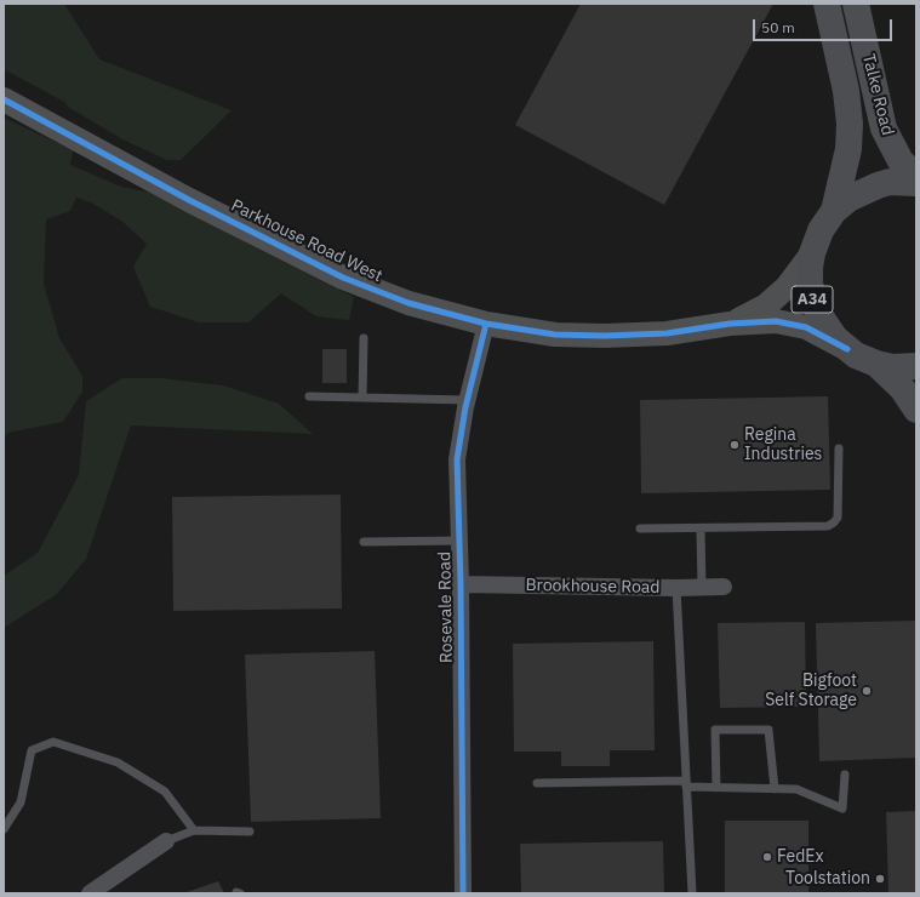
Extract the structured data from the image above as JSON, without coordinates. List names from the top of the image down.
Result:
{
  "streets": {
    "highway": ["Talke Road", "A34"],
    "street": ["Parkhouse Road West", "Brookhouse Road", "Rosevale Road"]
  },
  "crossings": [
    ["Talke Road", "A34"],
    ["Parkhouse Road West", "A34"],
    ["Parkhouse Road West", "Rosevale Road"],
    ["Brookhouse Road", "Rosevale Road"]
  ],
  "places": [
    "Regina Industries",
    "Bigfoot Self Storage",
    "FedEx",
    "Toolstation"
  ],
  "scale_bar": "50 m"
}
